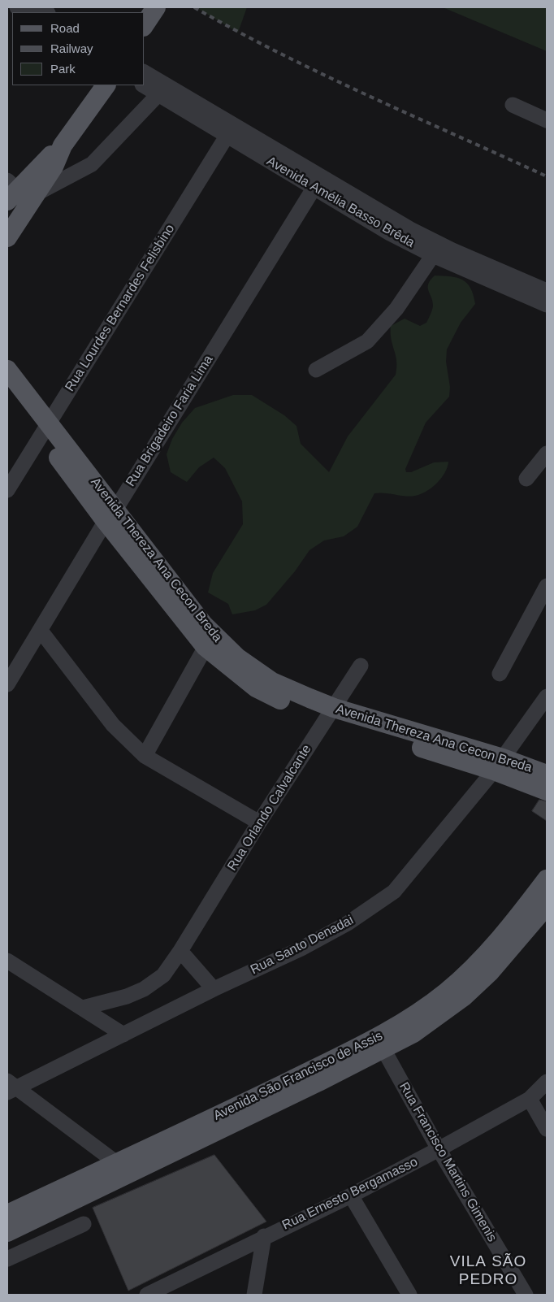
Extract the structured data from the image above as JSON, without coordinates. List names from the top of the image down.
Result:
{
  "streets": {
    "main road": ["Avenida Thereza Ana Cecon Breda", "Avenida São Francisco de Assis"],
    "street": [
      "Avenida Amélia Basso Brêda",
      "Rua Lourdes Bernardes Felisbino",
      "Rua Brigadeiro Faria Lima",
      "Rua Orlando Calvalcante",
      "Rua Santo Denadai",
      "Rua Francisco Martins Gimenis",
      "Rua Ernesto Bergamasso"
    ]
  },
  "crossings": [
    ["Avenida Amélia Basso Brêda", "Rua Lourdes Bernardes Felisbino"],
    ["Avenida Amélia Basso Brêda", "Rua Brigadeiro Faria Lima"],
    ["Rua Lourdes Bernardes Felisbino", "Avenida Thereza Ana Cecon Breda"],
    ["Rua Brigadeiro Faria Lima", "Avenida Thereza Ana Cecon Breda"],
    ["Avenida Thereza Ana Cecon Breda", "Rua Orlando Calvalcante"],
    ["Avenida Thereza Ana Cecon Breda", "Rua Santo Denadai"],
    ["Avenida São Francisco de Assis", "Rua Francisco Martins Gimenis"],
    ["Rua Francisco Martins Gimenis", "Rua Ernesto Bergamasso"]
  ],
  "districts": ["VILA SÃO PEDRO"],
  "legend": ["Road", "Railway", "Park"]
}
